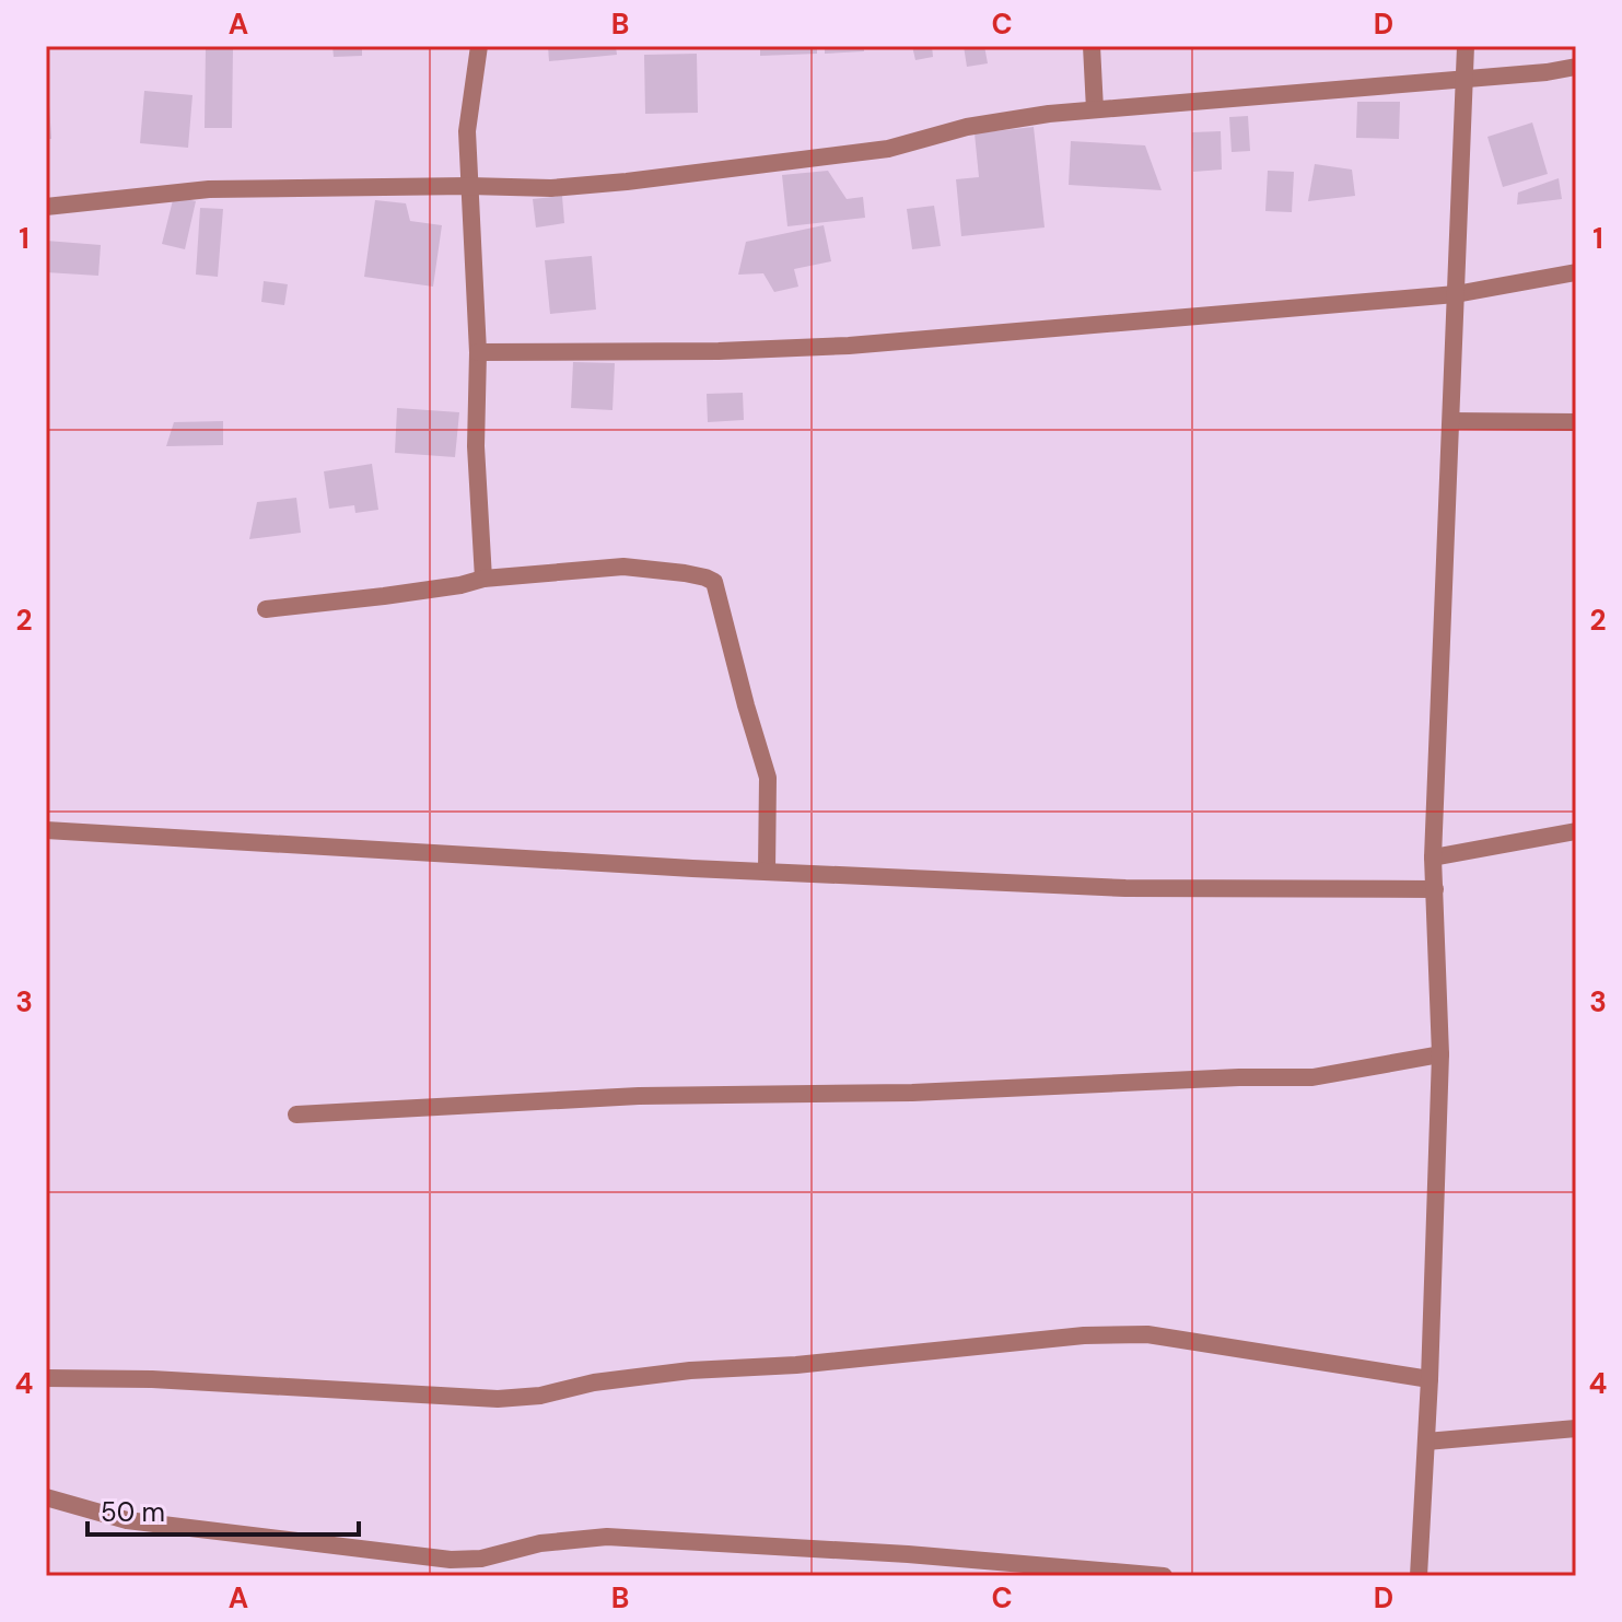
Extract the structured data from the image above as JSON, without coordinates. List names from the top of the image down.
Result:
{
  "scale_bar": "50 m",
  "grid": {
    "columns": [
      "A",
      "B",
      "C",
      "D"
    ],
    "rows": [
      "1",
      "2",
      "3",
      "4"
    ]
  }
}
